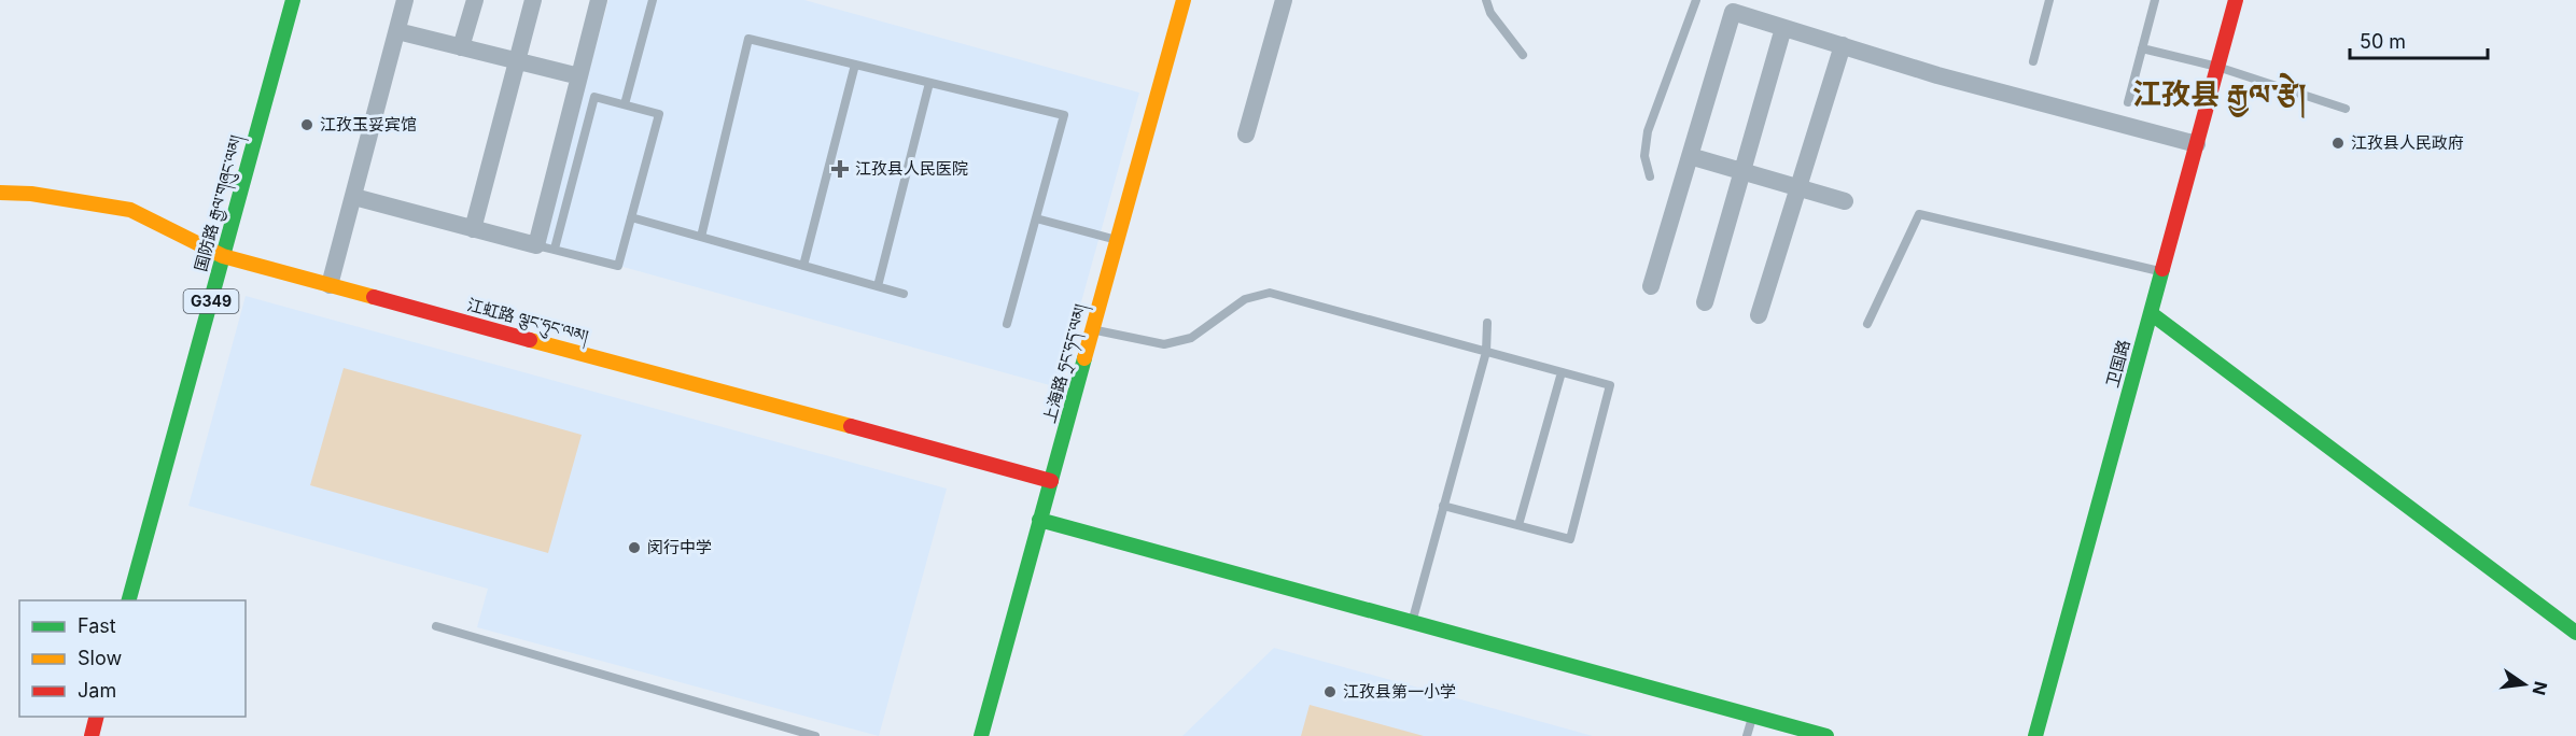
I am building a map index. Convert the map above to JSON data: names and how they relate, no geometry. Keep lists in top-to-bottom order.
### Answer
{
  "streets": {
    "main road": [
      "国防路 རྒྱལ་གཞུང་ལམ།",
      "G349",
      "江虹路 ལྕང་ཧུང་ལམ།",
      "上海路 ཧྲང་ཧད་ལམ།",
      "卫国路"
    ]
  },
  "crossings": [
    ["国防路 རྒྱལ་གཞུང་ལམ།", "江虹路 ལྕང་ཧུང་ལམ།"],
    ["江虹路 ལྕང་ཧུང་ལམ།", "上海路 ཧྲང་ཧད་ལམ།"]
  ],
  "districts": ["江孜县 རྒྱལ་རྩེ།"],
  "places": {
    "other": [
      "江孜玉妥宾馆",
      "江孜县人民政府",
      "闵行中学",
      "江孜县第一小学"
    ],
    "health": ["江孜县人民医院"]
  },
  "legend": ["Fast", "Slow", "Jam"],
  "scale_bar": "50 m",
  "north": "right"
}
